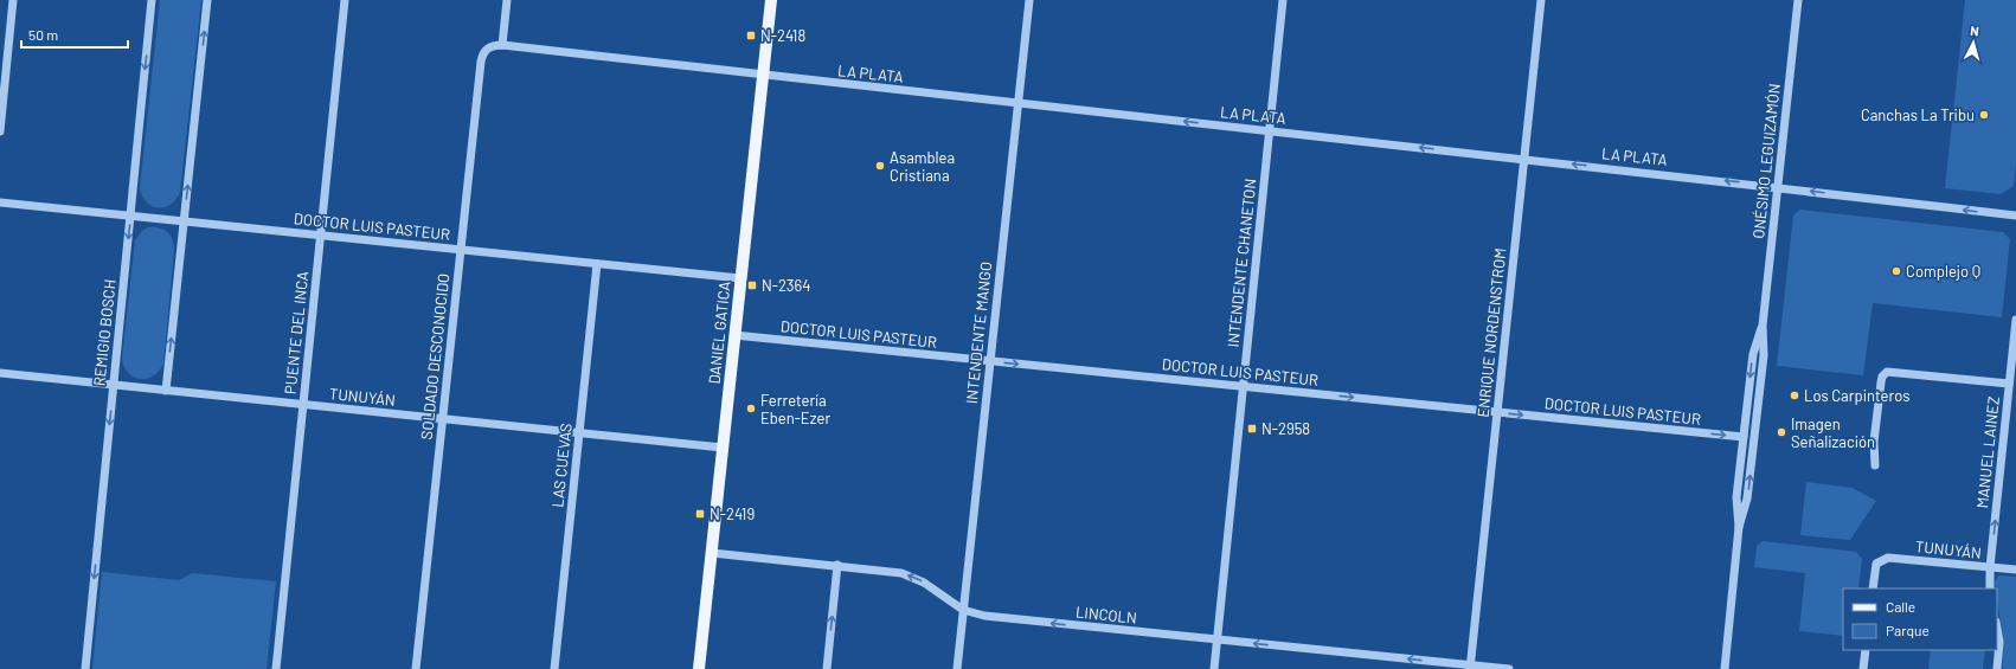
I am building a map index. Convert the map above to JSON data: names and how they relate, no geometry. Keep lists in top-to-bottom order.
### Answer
{
  "streets": {
    "main road": ["DANIEL GATICA"],
    "street": [
      "LA PLATA",
      "ONÉSIMO LEGUIZAMÓN",
      "DOCTOR LUIS PASTEUR",
      "INTENDENTE CHANETON",
      "REMIGIO BOSCH",
      "PUENTE DEL INCA",
      "INTENDENTE MANGO",
      "ENRIQUE NORDENSTROM",
      "SOLDADO DESCONOCIDO",
      "TUNUYÁN",
      "MANUEL LAINEZ",
      "LAS CUEVAS",
      "LINCOLN"
    ]
  },
  "crossings": [
    ["LA PLATA", "ONÉSIMO LEGUIZAMÓN"],
    ["LA PLATA", "INTENDENTE CHANETON"],
    ["LA PLATA", "DANIEL GATICA"],
    ["LA PLATA", "INTENDENTE MANGO"],
    ["LA PLATA", "ENRIQUE NORDENSTROM"],
    ["LA PLATA", "SOLDADO DESCONOCIDO"],
    ["ONÉSIMO LEGUIZAMÓN", "DOCTOR LUIS PASTEUR"],
    ["DOCTOR LUIS PASTEUR", "INTENDENTE CHANETON"],
    ["DOCTOR LUIS PASTEUR", "REMIGIO BOSCH"],
    ["DOCTOR LUIS PASTEUR", "PUENTE DEL INCA"],
    ["DOCTOR LUIS PASTEUR", "DANIEL GATICA"],
    ["DOCTOR LUIS PASTEUR", "INTENDENTE MANGO"],
    ["DOCTOR LUIS PASTEUR", "ENRIQUE NORDENSTROM"],
    ["DOCTOR LUIS PASTEUR", "SOLDADO DESCONOCIDO"],
    ["DOCTOR LUIS PASTEUR", "LAS CUEVAS"],
    ["INTENDENTE CHANETON", "LINCOLN"],
    ["REMIGIO BOSCH", "TUNUYÁN"],
    ["PUENTE DEL INCA", "TUNUYÁN"],
    ["DANIEL GATICA", "TUNUYÁN"],
    ["DANIEL GATICA", "LINCOLN"],
    ["INTENDENTE MANGO", "LINCOLN"],
    ["ENRIQUE NORDENSTROM", "LINCOLN"],
    ["SOLDADO DESCONOCIDO", "TUNUYÁN"],
    ["TUNUYÁN", "MANUEL LAINEZ"],
    ["TUNUYÁN", "LAS CUEVAS"]
  ],
  "one_way": [
    "LA PLATA",
    "DOCTOR LUIS PASTEUR",
    "MANUEL LAINEZ",
    "LINCOLN"
  ],
  "places": {
    "transit": [
      "N-2418",
      "N-2364",
      "N-2958",
      "N-2419"
    ],
    "other": [
      "Canchas La Tribu",
      "Asamblea Cristiana",
      "Complejo Q",
      "Los Carpinteros",
      "Ferretería Eben-Ezer",
      "Imagen Señalización"
    ]
  },
  "legend": ["Calle", "Parque"],
  "scale_bar": "50 m",
  "north": "top"
}
